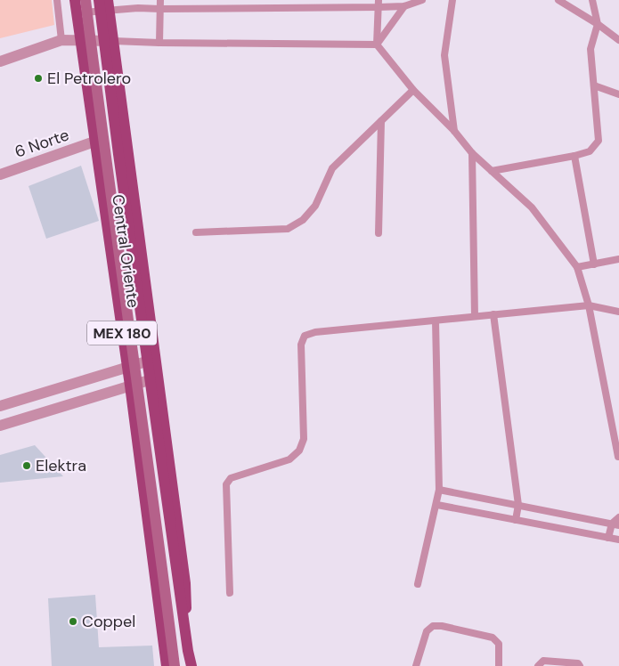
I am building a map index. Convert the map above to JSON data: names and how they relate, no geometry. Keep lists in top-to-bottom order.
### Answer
{
  "streets": {
    "main road": ["Central Oriente", "MEX 180"],
    "street": ["6 Norte"]
  },
  "crossings": [
    ["6 Norte", "Central Oriente"]
  ],
  "places": ["El Petrolero", "Elektra", "Coppel"]
}
